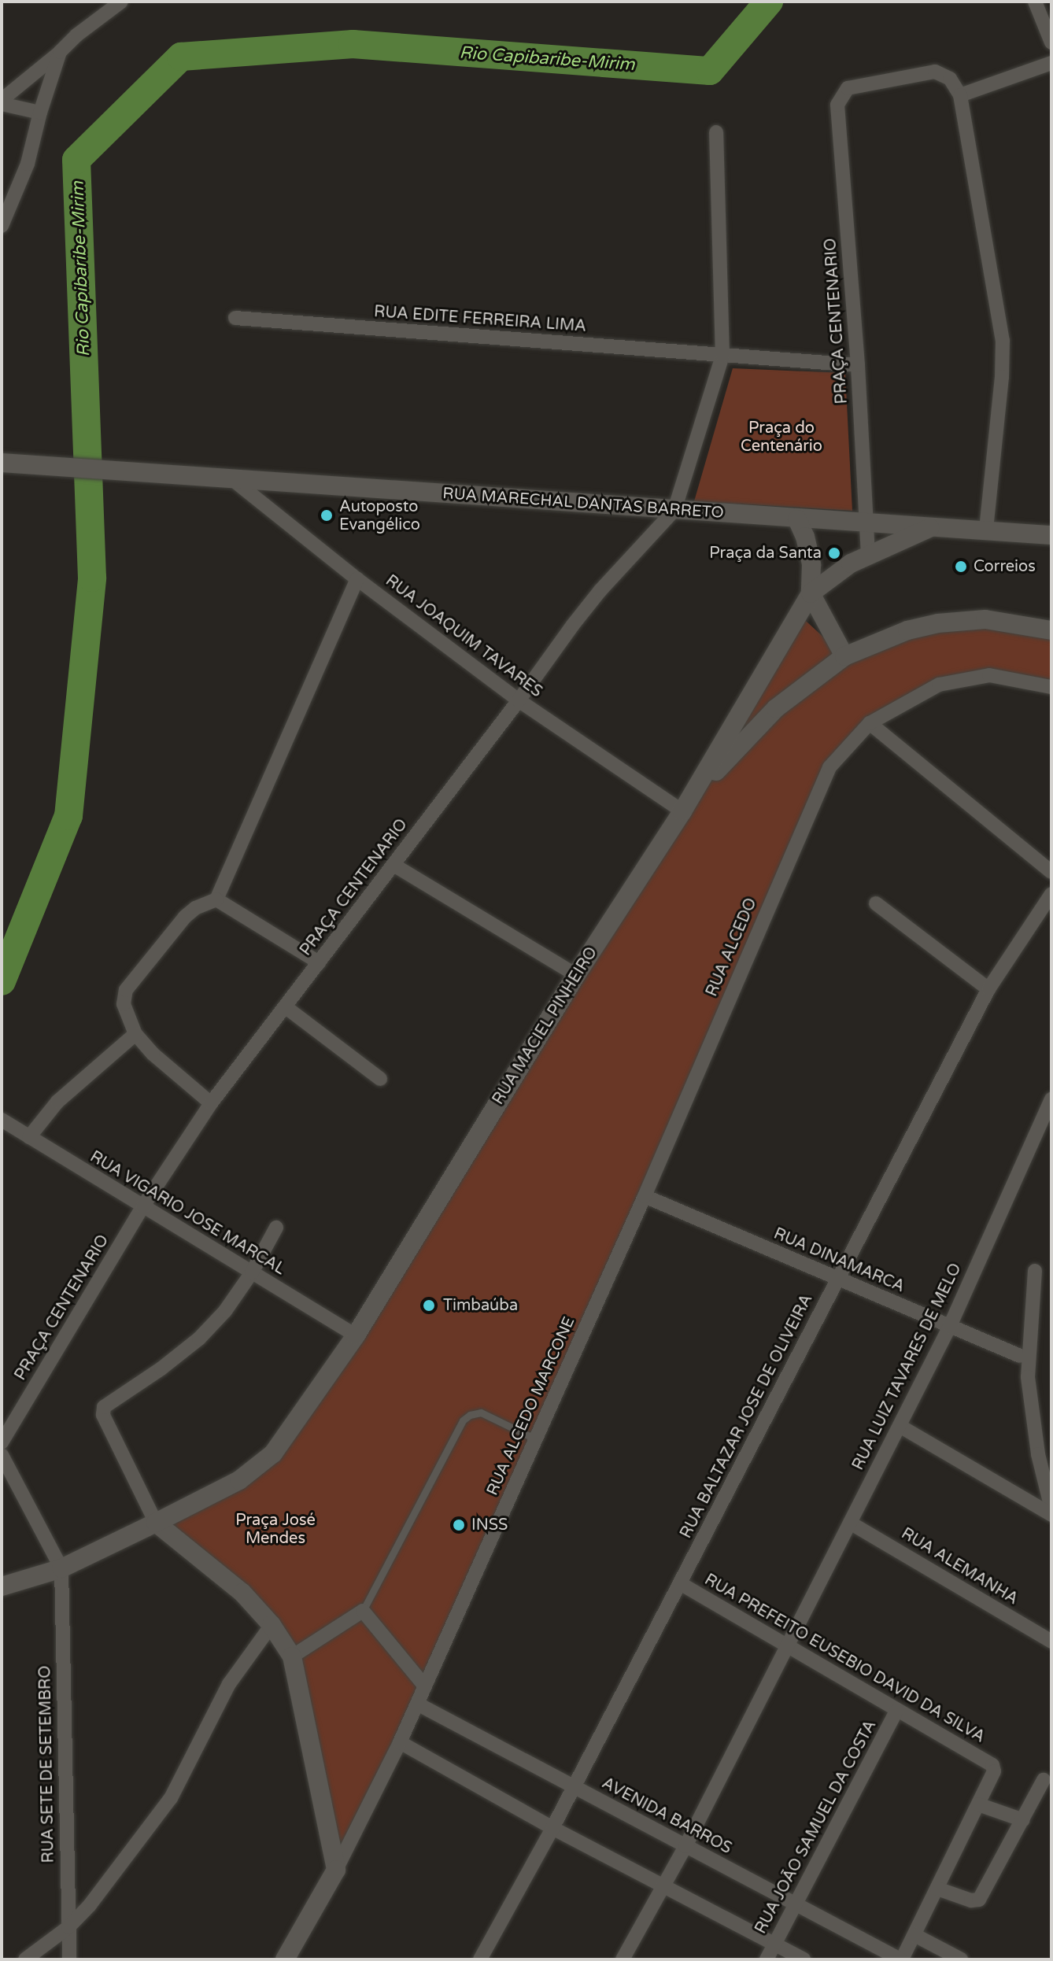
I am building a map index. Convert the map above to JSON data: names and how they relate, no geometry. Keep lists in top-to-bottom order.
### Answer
{
  "streets": {
    "street": [
      "RUA EDITE FERREIRA LIMA",
      "PRAÇA CENTENARIO",
      "RUA MARECHAL DANTAS BARRETO",
      "RUA JOAQUIM TAVARES",
      "RUA ALCEDO",
      "RUA MACIEL PINHEIRO",
      "RUA VIGARIO JOSE MARCAL",
      "RUA DINAMARCA",
      "RUA LUIZ TAVARES DE MELO",
      "RUA ALCEDO MARCONE",
      "RUA BALTAZAR JOSE DE OLIVEIRA",
      "RUA ALEMANHA",
      "RUA PREFEITO EUSEBIO DAVID DA SILVA",
      "RUA SETE DE SETEMBRO",
      "AVENIDA BARROS",
      "RUA JOÃO SAMUEL DA COSTA"
    ]
  },
  "crossings": [
    ["RUA EDITE FERREIRA LIMA", "PRAÇA CENTENARIO"],
    ["PRAÇA CENTENARIO", "RUA MARECHAL DANTAS BARRETO"],
    ["PRAÇA CENTENARIO", "RUA JOAQUIM TAVARES"],
    ["PRAÇA CENTENARIO", "RUA MACIEL PINHEIRO"],
    ["PRAÇA CENTENARIO", "RUA VIGARIO JOSE MARCAL"],
    ["RUA MARECHAL DANTAS BARRETO", "RUA JOAQUIM TAVARES"],
    ["RUA MARECHAL DANTAS BARRETO", "RUA MACIEL PINHEIRO"],
    ["RUA JOAQUIM TAVARES", "RUA MACIEL PINHEIRO"],
    ["RUA ALCEDO", "RUA DINAMARCA"],
    ["RUA ALCEDO", "RUA ALCEDO MARCONE"],
    ["RUA MACIEL PINHEIRO", "RUA VIGARIO JOSE MARCAL"],
    ["RUA MACIEL PINHEIRO", "RUA SETE DE SETEMBRO"],
    ["RUA DINAMARCA", "RUA LUIZ TAVARES DE MELO"],
    ["RUA DINAMARCA", "RUA ALCEDO MARCONE"],
    ["RUA DINAMARCA", "RUA BALTAZAR JOSE DE OLIVEIRA"],
    ["RUA LUIZ TAVARES DE MELO", "RUA ALEMANHA"],
    ["RUA LUIZ TAVARES DE MELO", "RUA PREFEITO EUSEBIO DAVID DA SILVA"],
    ["RUA LUIZ TAVARES DE MELO", "AVENIDA BARROS"],
    ["RUA ALCEDO MARCONE", "AVENIDA BARROS"],
    ["RUA BALTAZAR JOSE DE OLIVEIRA", "RUA PREFEITO EUSEBIO DAVID DA SILVA"],
    ["RUA BALTAZAR JOSE DE OLIVEIRA", "AVENIDA BARROS"],
    ["RUA PREFEITO EUSEBIO DAVID DA SILVA", "RUA JOÃO SAMUEL DA COSTA"],
    ["AVENIDA BARROS", "RUA JOÃO SAMUEL DA COSTA"]
  ],
  "water": ["Rio Capibaribe-Mirim"],
  "parks": ["Praça do Centenário", "Praça José Mendes"],
  "places": [
    "Autoposto Evangélico",
    "Praça da Santa",
    "Correios",
    "Timbaúba",
    "INSS"
  ]
}
